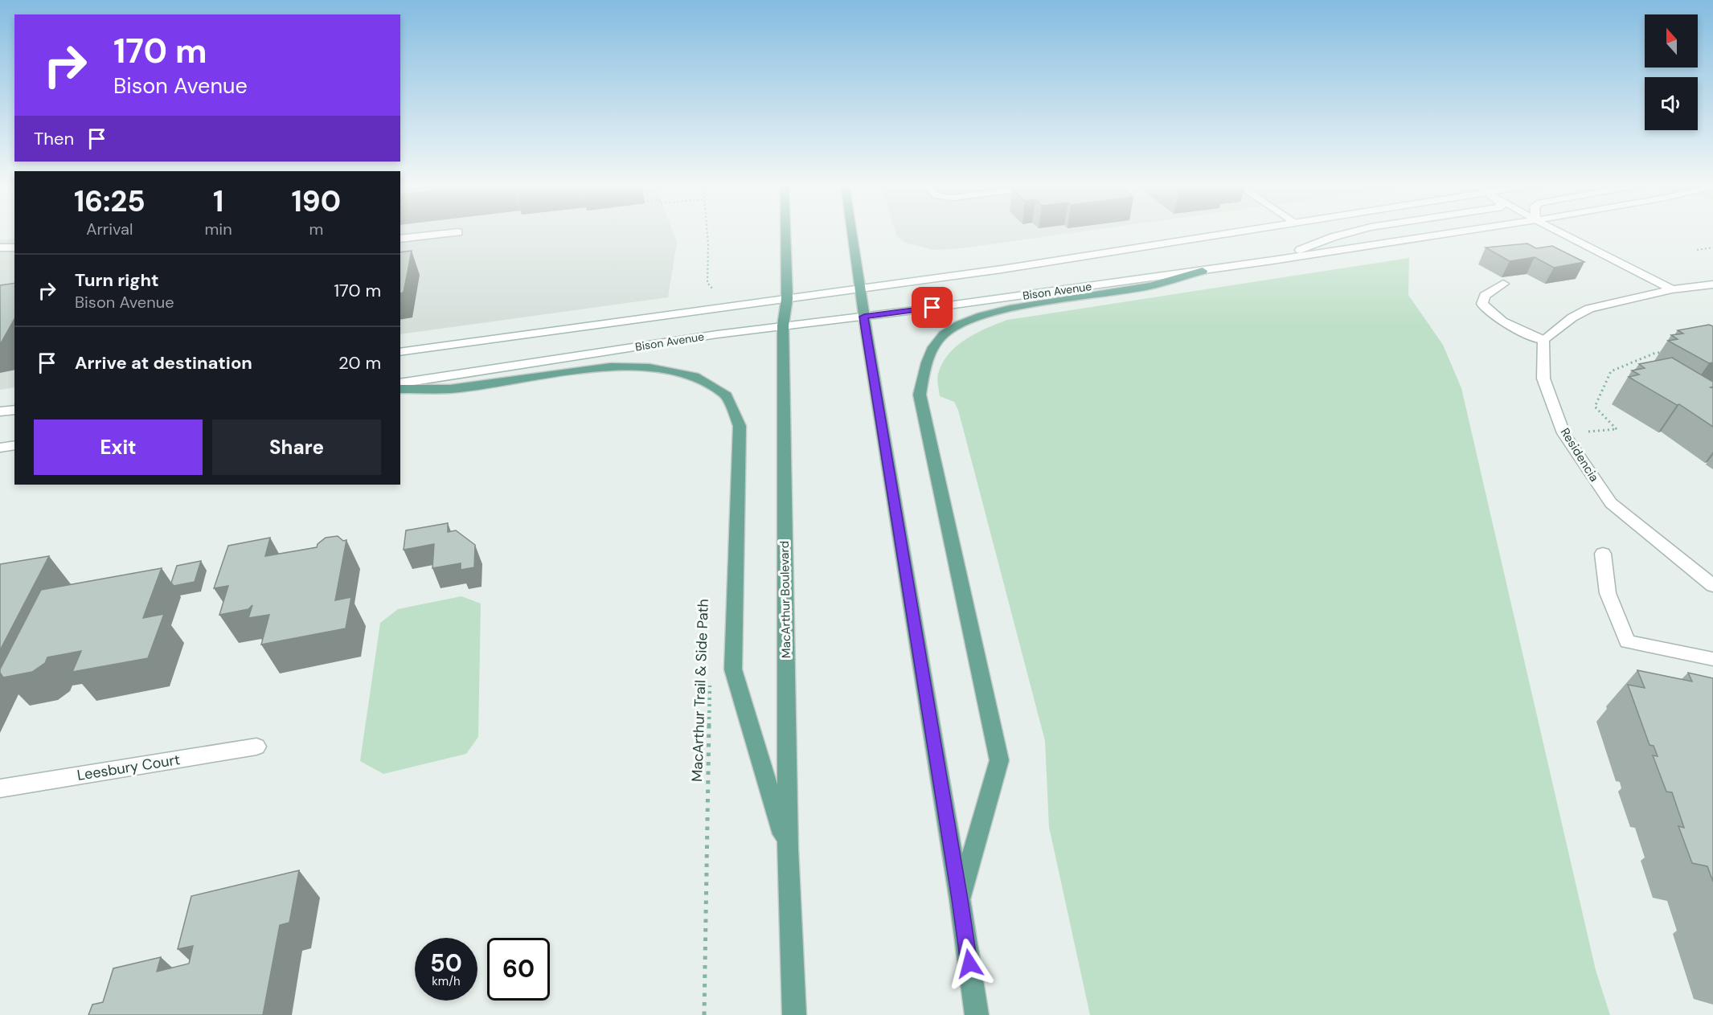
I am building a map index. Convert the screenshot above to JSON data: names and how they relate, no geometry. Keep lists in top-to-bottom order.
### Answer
{
  "streets": {
    "main road": [
      "Bison Avenue",
      "Residencia",
      "MacArthur Boulevard",
      "Leesbury Court"
    ],
    "path": ["MacArthur Trail & Side Path"]
  },
  "crossings": [
    ["Bison Avenue", "MacArthur Boulevard"]
  ],
  "north": "top",
  "page": {
    "turn": ["170 m", "Bison Avenue"],
    "then": "Then",
    "eta": [
      "16:25",
      "Arrival",
      "1",
      "min",
      "190",
      "m"
    ],
    "list": [
      {
        "name": "Turn right",
        "note": "Bison Avenue",
        "value": "170 m"
      },
      {
        "name": "Arrive at destination",
        "value": "20 m"
      }
    ],
    "buttons": ["Exit", "Share"],
    "speed": "50 km/h",
    "limit": "60"
  }
}
